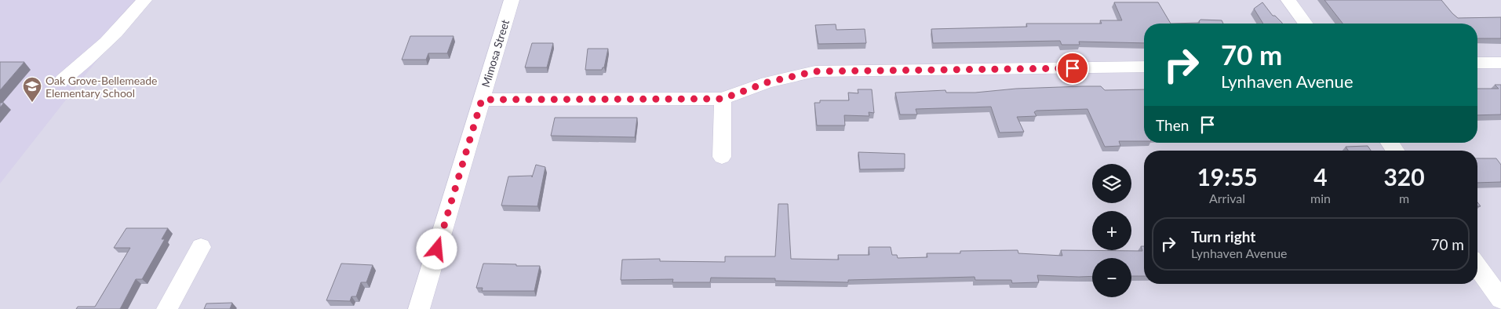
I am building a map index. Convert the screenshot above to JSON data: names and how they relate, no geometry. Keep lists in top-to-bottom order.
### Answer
{
  "streets": {
    "street": ["Mimosa Street"]
  },
  "places": {
    "school or university": ["Oak Grove-Bellemeade Elementary School"]
  },
  "page": {
    "turn": ["70 m", "Lynhaven Avenue"],
    "then": "Then",
    "eta": [
      "19:55",
      "Arrival",
      "4",
      "min",
      "320",
      "m"
    ],
    "map_buttons": ["+", "−"],
    "list": [
      {
        "name": "Turn right",
        "note": "Lynhaven Avenue",
        "value": "70 m"
      }
    ]
  }
}
